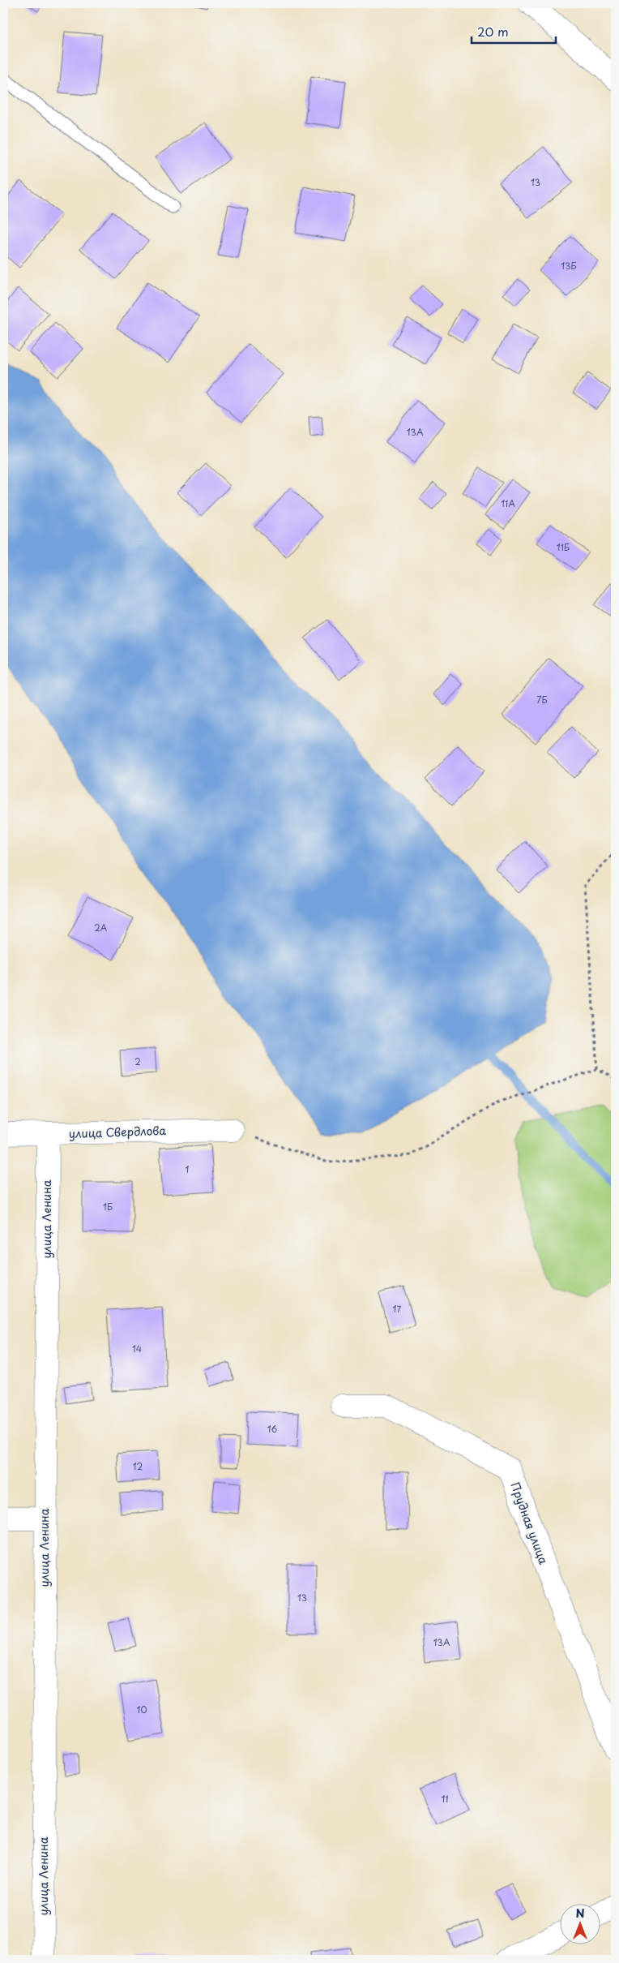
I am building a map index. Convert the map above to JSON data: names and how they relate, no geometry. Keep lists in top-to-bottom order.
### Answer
{
  "streets": {
    "street": ["улица Свердлова", "улица Ленина", "Прудная улица"]
  },
  "crossings": [
    ["улица Свердлова", "улица Ленина"]
  ],
  "house_numbers": [
    "13",
    "13Б",
    "13А",
    "11А",
    "11Б",
    "7Б",
    "2А",
    "2",
    "1",
    "1Б",
    "17",
    "14",
    "16",
    "12",
    "13",
    "13А",
    "10",
    "11"
  ],
  "scale_bar": "20 m",
  "north": "top"
}
